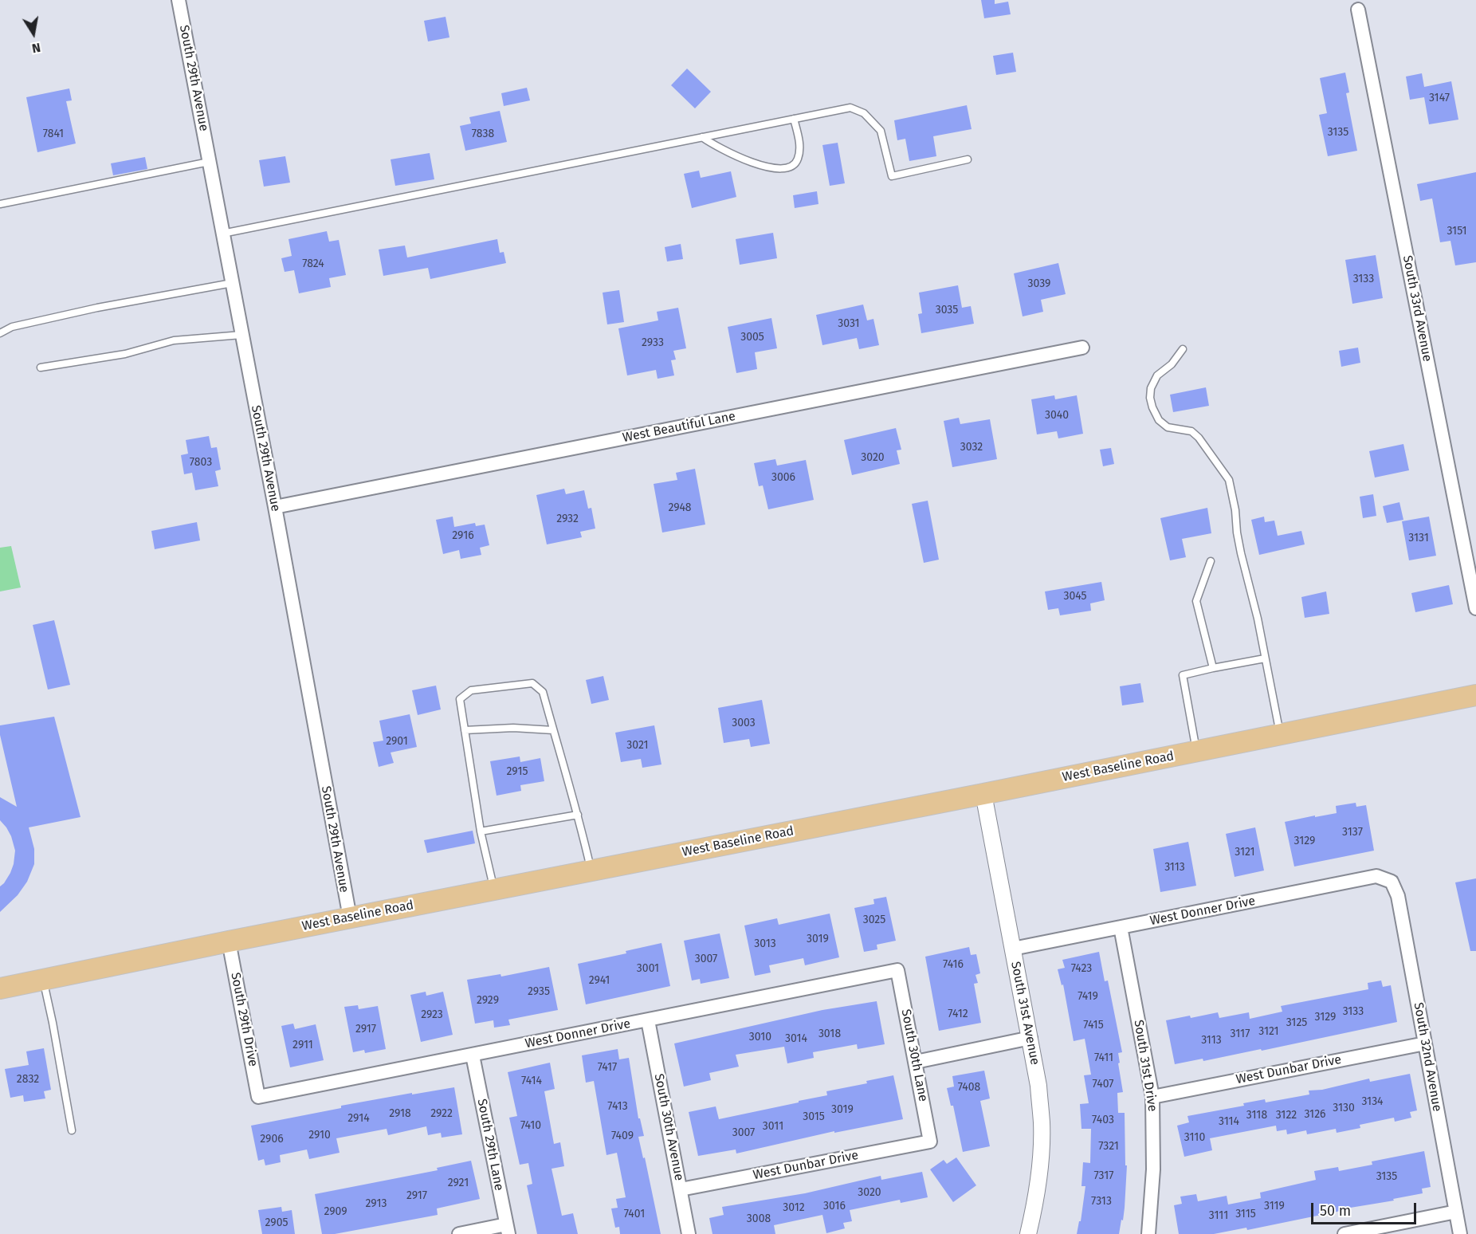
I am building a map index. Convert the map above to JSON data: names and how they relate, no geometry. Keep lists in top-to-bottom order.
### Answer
{
  "streets": {
    "main road": ["West Baseline Road"],
    "street": [
      "South 29th Avenue",
      "South 33rd Avenue",
      "West Beautiful Lane",
      "West Donner Drive",
      "South 31st Avenue",
      "South 29th Drive",
      "South 30th Lane",
      "South 32nd Avenue",
      "South 31st Drive",
      "West Dunbar Drive",
      "South 30th Avenue",
      "South 29th Lane"
    ]
  },
  "crossings": [
    ["South 29th Avenue", "West Beautiful Lane"],
    ["South 29th Avenue", "West Baseline Road"],
    ["West Baseline Road", "South 31st Avenue"],
    ["West Baseline Road", "South 29th Drive"],
    ["West Donner Drive", "South 31st Avenue"],
    ["West Donner Drive", "South 29th Drive"],
    ["West Donner Drive", "South 30th Lane"],
    ["West Donner Drive", "South 32nd Avenue"],
    ["West Donner Drive", "South 31st Drive"],
    ["West Donner Drive", "South 30th Avenue"],
    ["West Donner Drive", "South 29th Lane"],
    ["South 30th Lane", "West Dunbar Drive"],
    ["South 32nd Avenue", "West Dunbar Drive"],
    ["South 31st Drive", "West Dunbar Drive"],
    ["West Dunbar Drive", "South 30th Avenue"]
  ],
  "house_numbers": [
    "3147",
    "3135",
    "7841",
    "7838",
    "3151",
    "7824",
    "3133",
    "3039",
    "3035",
    "3031",
    "3005",
    "2933",
    "3040",
    "3032",
    "3020",
    "7803",
    "3006",
    "2948",
    "2932",
    "2916",
    "3131",
    "3045",
    "3003",
    "2901",
    "3021",
    "2915",
    "3137",
    "3129",
    "3121",
    "3113",
    "3025",
    "3019",
    "3013",
    "3007",
    "7416",
    "3001",
    "7423",
    "2941",
    "2935",
    "7419",
    "2929",
    "3133",
    "7412",
    "2923",
    "3129",
    "3125",
    "7415",
    "2917",
    "3121",
    "3018",
    "3117",
    "3010",
    "3014",
    "3113",
    "2911",
    "7411",
    "7417",
    "2832",
    "7414",
    "7407",
    "7408",
    "3134",
    "7413",
    "3130",
    "3019",
    "2918",
    "2922",
    "3126",
    "3118",
    "3122",
    "3015",
    "2914",
    "7403",
    "3114",
    "7410",
    "3011",
    "3007",
    "2910",
    "7409",
    "3110",
    "2906",
    "7321",
    "7317",
    "3135",
    "2921",
    "3020",
    "2917",
    "7313",
    "2913",
    "3016",
    "3119",
    "3012",
    "2909",
    "7401",
    "3115",
    "3111",
    "3008",
    "2905"
  ],
  "scale_bar": "50 m",
  "north": "bottom"
}
